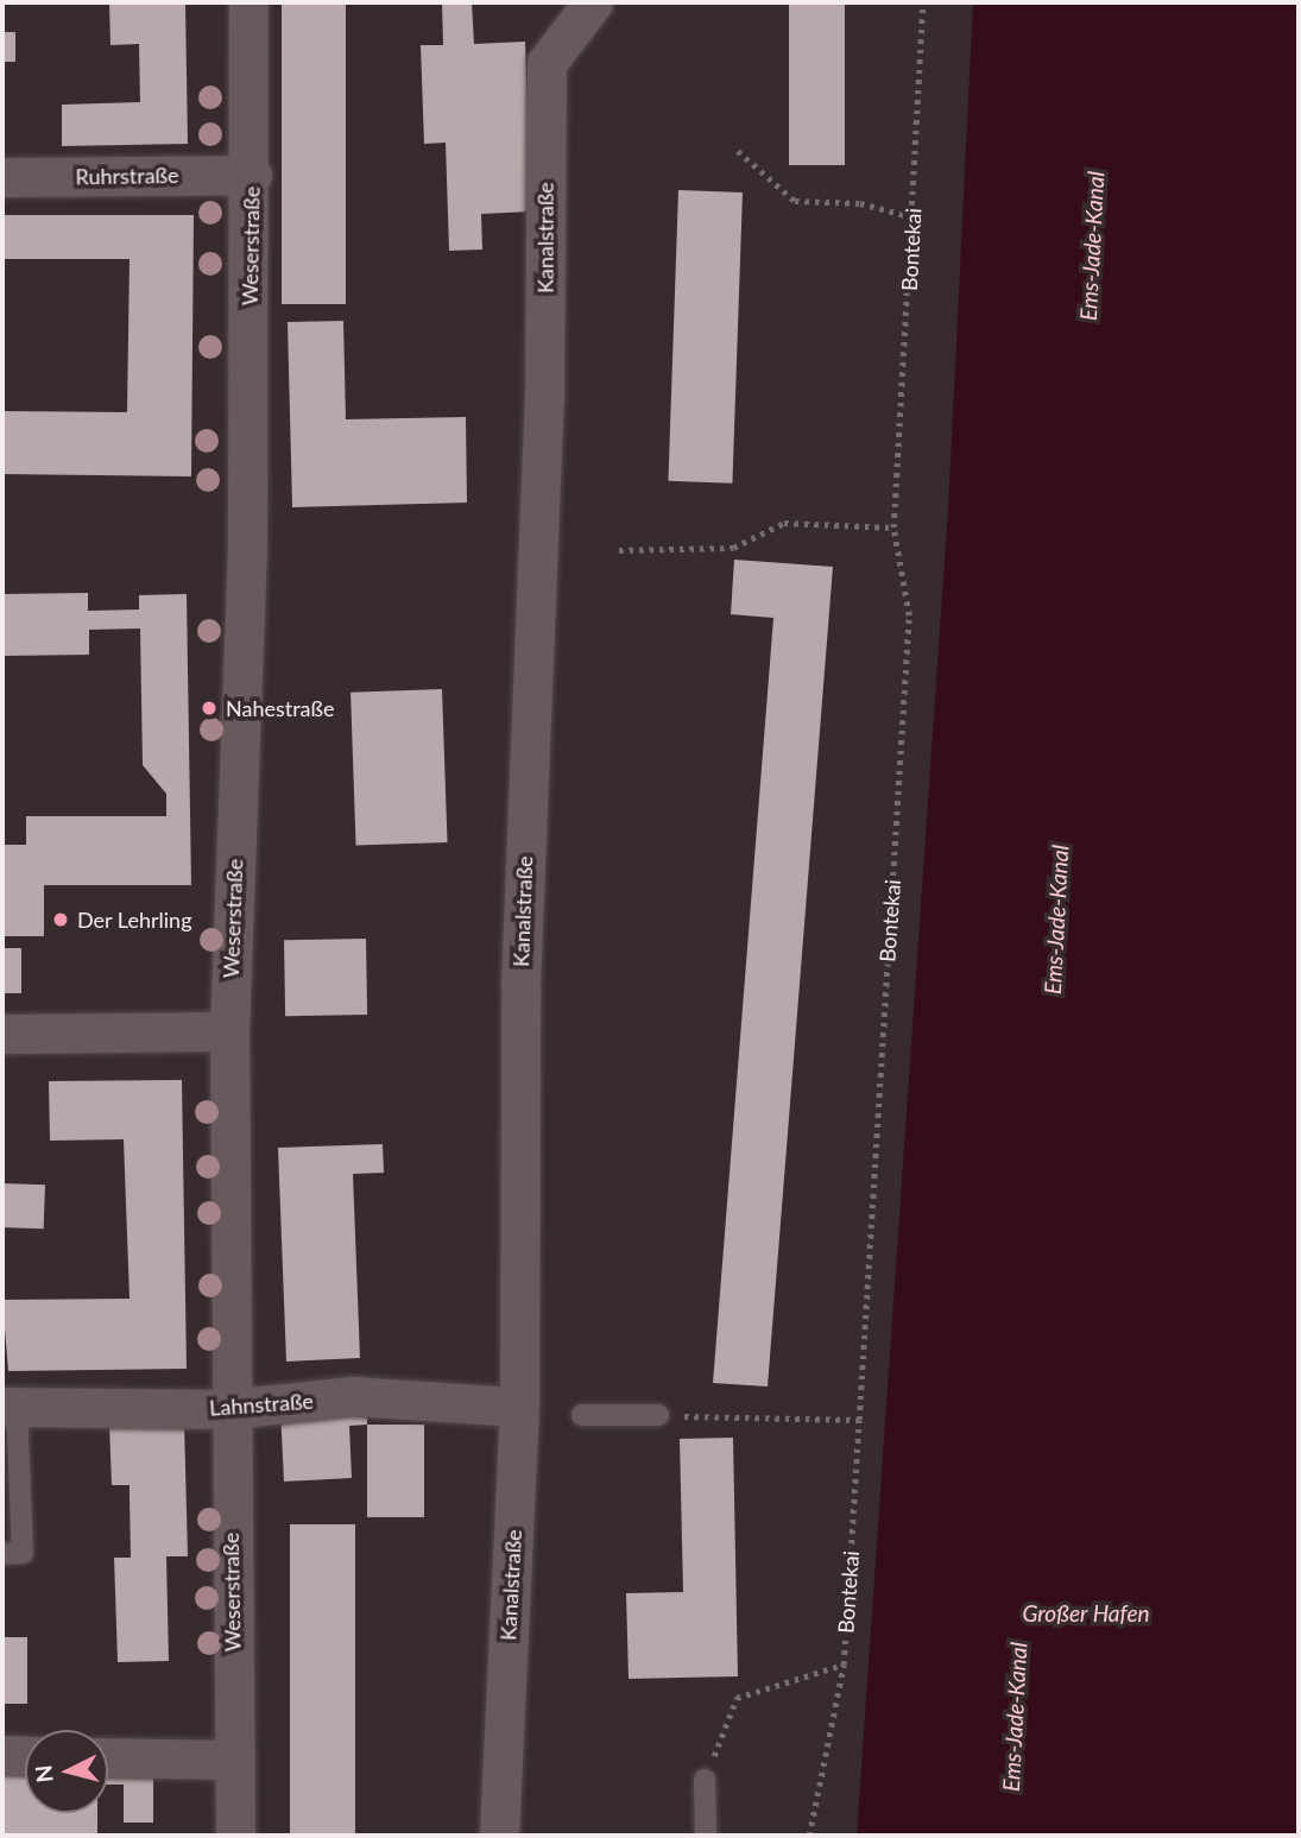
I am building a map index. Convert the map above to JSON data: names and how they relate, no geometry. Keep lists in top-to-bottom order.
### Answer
{
  "streets": {
    "street": [
      "Ruhrstraße",
      "Kanalstraße",
      "Weserstraße",
      "Lahnstraße"
    ],
    "path": ["Bontekai"]
  },
  "crossings": [
    ["Ruhrstraße", "Weserstraße"],
    ["Kanalstraße", "Lahnstraße"],
    ["Weserstraße", "Lahnstraße"]
  ],
  "water": ["Ems-Jade-Kanal", "Großer Hafen"],
  "places": ["Nahestraße", "Der Lehrling"],
  "north": "left"
}
